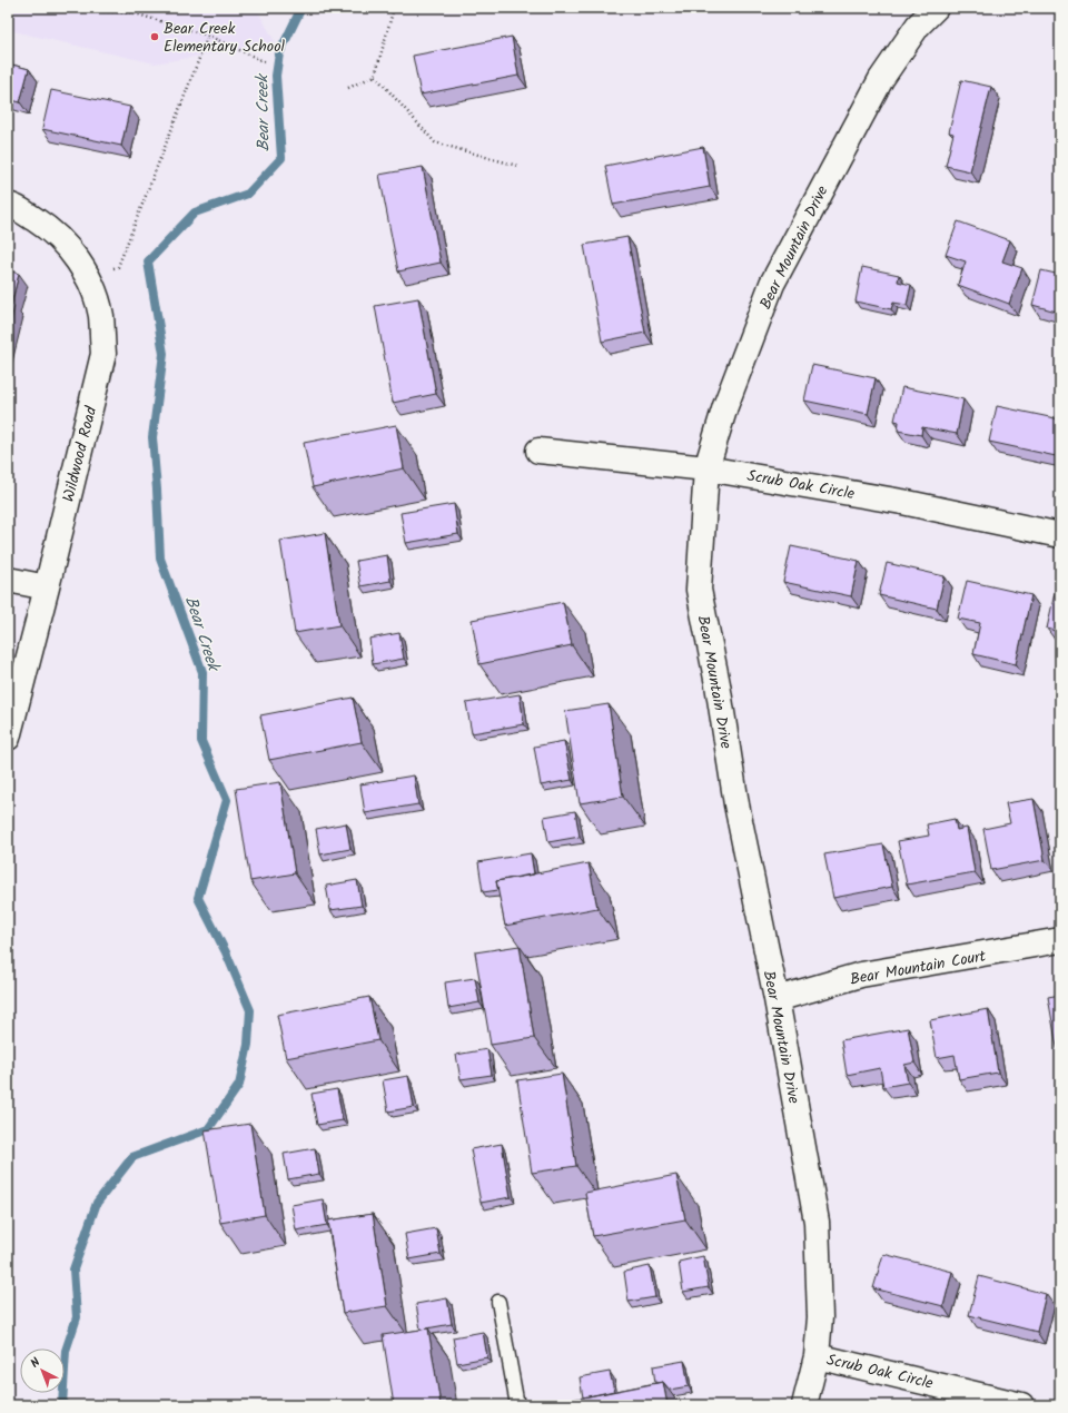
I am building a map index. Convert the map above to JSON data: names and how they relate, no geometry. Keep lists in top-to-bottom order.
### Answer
{
  "streets": {
    "street": [
      "Bear Mountain Drive",
      "Wildwood Road",
      "Scrub Oak Circle",
      "Bear Mountain Court"
    ]
  },
  "crossings": [
    ["Bear Mountain Drive", "Scrub Oak Circle"],
    ["Bear Mountain Drive", "Bear Mountain Court"]
  ],
  "water": ["Bear Creek"],
  "places": ["Bear Creek Elementary School"],
  "north": "top left"
}
